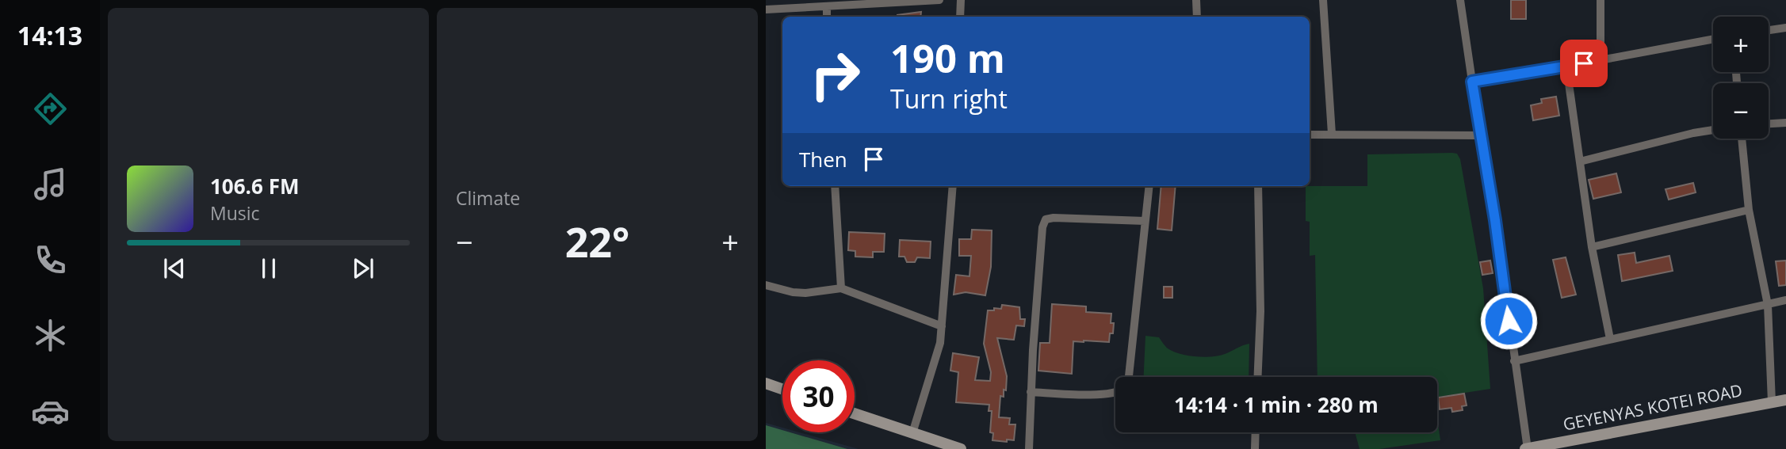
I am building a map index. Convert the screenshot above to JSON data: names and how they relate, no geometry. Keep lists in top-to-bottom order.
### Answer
{
  "streets": {
    "street": ["GEYENYAS KOTEI ROAD"]
  },
  "page": {
    "tabs": "14:13",
    "tile": "Climate",
    "map_buttons": ["+", "−"],
    "turn": ["190 m", "Turn right"],
    "then": "Then",
    "song": ["106.6 FM", "Music"],
    "heat": ["−", "22°", "+"],
    "limit": "30",
    "trip": "14:14 · 1 min · 280 m"
  }
}
